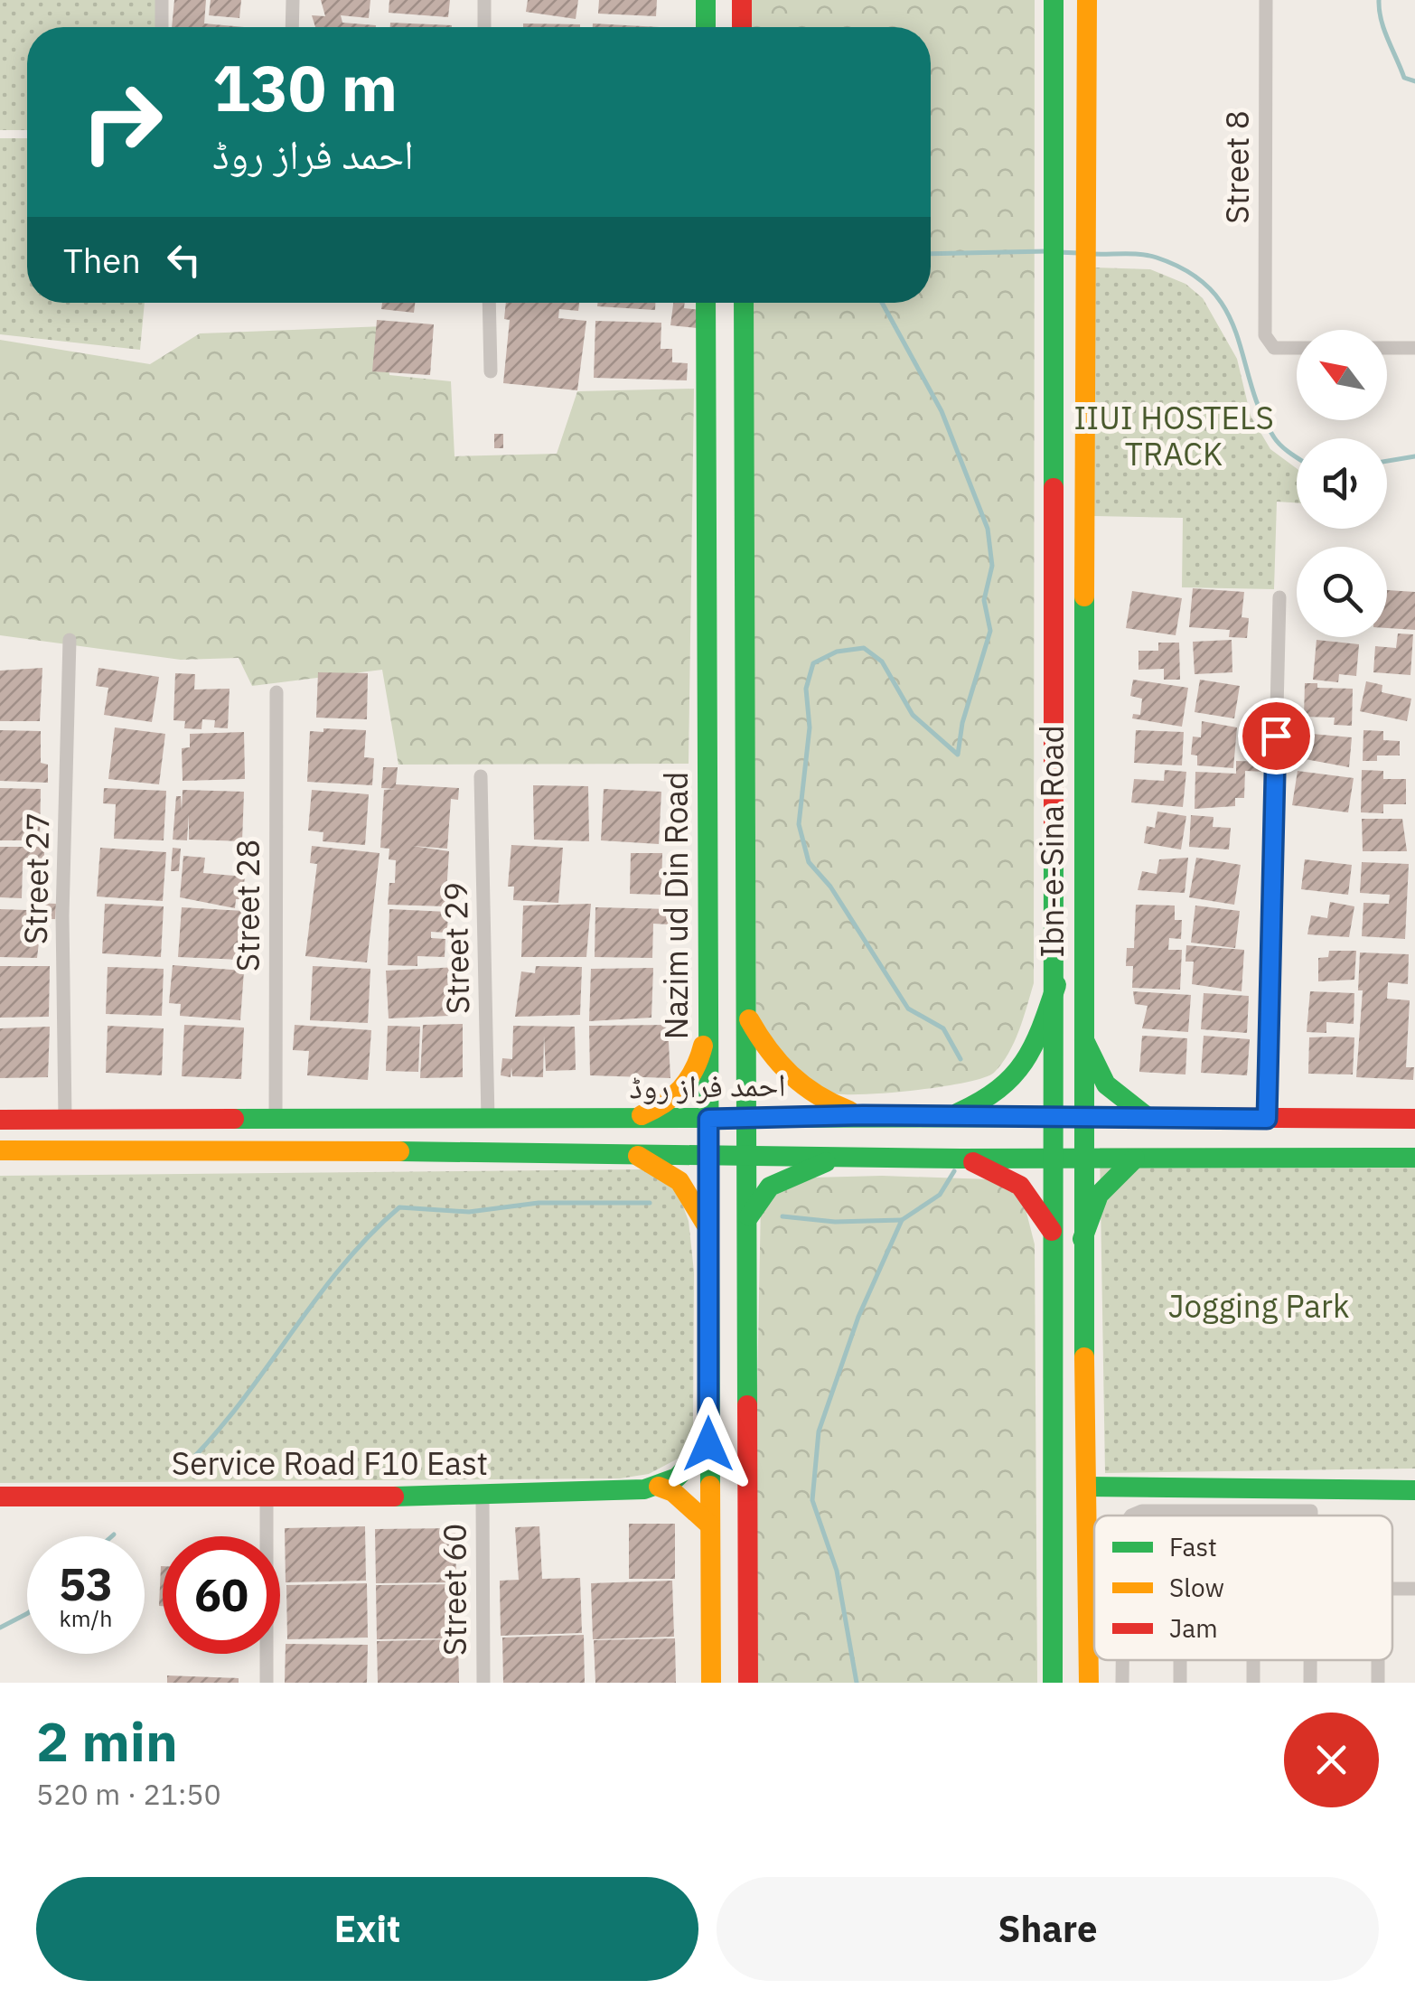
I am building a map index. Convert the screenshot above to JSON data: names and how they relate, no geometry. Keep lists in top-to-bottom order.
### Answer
{
  "streets": {
    "main road": [
      "Ibn-e-Sina Road",
      "Nazim ud Din Road",
      "احمد فراز روڈ",
      "Service Road F10 East"
    ],
    "street": [
      "Street 8",
      "Street 27",
      "Street 28",
      "Street 29",
      "Street 60"
    ]
  },
  "crossings": [
    ["Ibn-e-Sina Road", "احمد فراز روڈ"],
    ["Street 27", "احمد فراز روڈ"],
    ["Street 28", "احمد فراز روڈ"],
    ["Nazim ud Din Road", "احمد فراز روڈ"],
    ["Street 29", "احمد فراز روڈ"],
    ["Service Road F10 East", "Street 60"]
  ],
  "parks": ["IIUI HOSTELS TRACK", "Jogging Park"],
  "legend": ["Fast", "Slow", "Jam"],
  "north": "top left",
  "page": {
    "turn": ["130 m", "احمد فراز روڈ"],
    "then": "Then",
    "speed": "53 km/h",
    "limit": "60",
    "heading": ["2 min", "520 m · 21:50"],
    "buttons": ["Exit", "Share"]
  }
}
